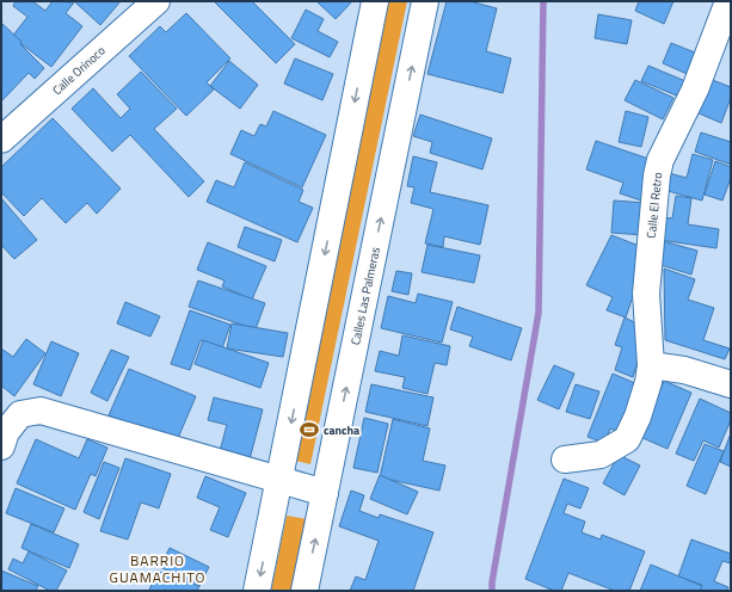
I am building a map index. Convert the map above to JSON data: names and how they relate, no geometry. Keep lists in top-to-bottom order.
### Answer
{
  "streets": {
    "street": ["Calle Orinoco", "Calle El Retro", "Calles Las Palmeras"]
  },
  "districts": ["BARRIO GUAMACHITO"],
  "places": {
    "sports": ["cancha"]
  }
}
